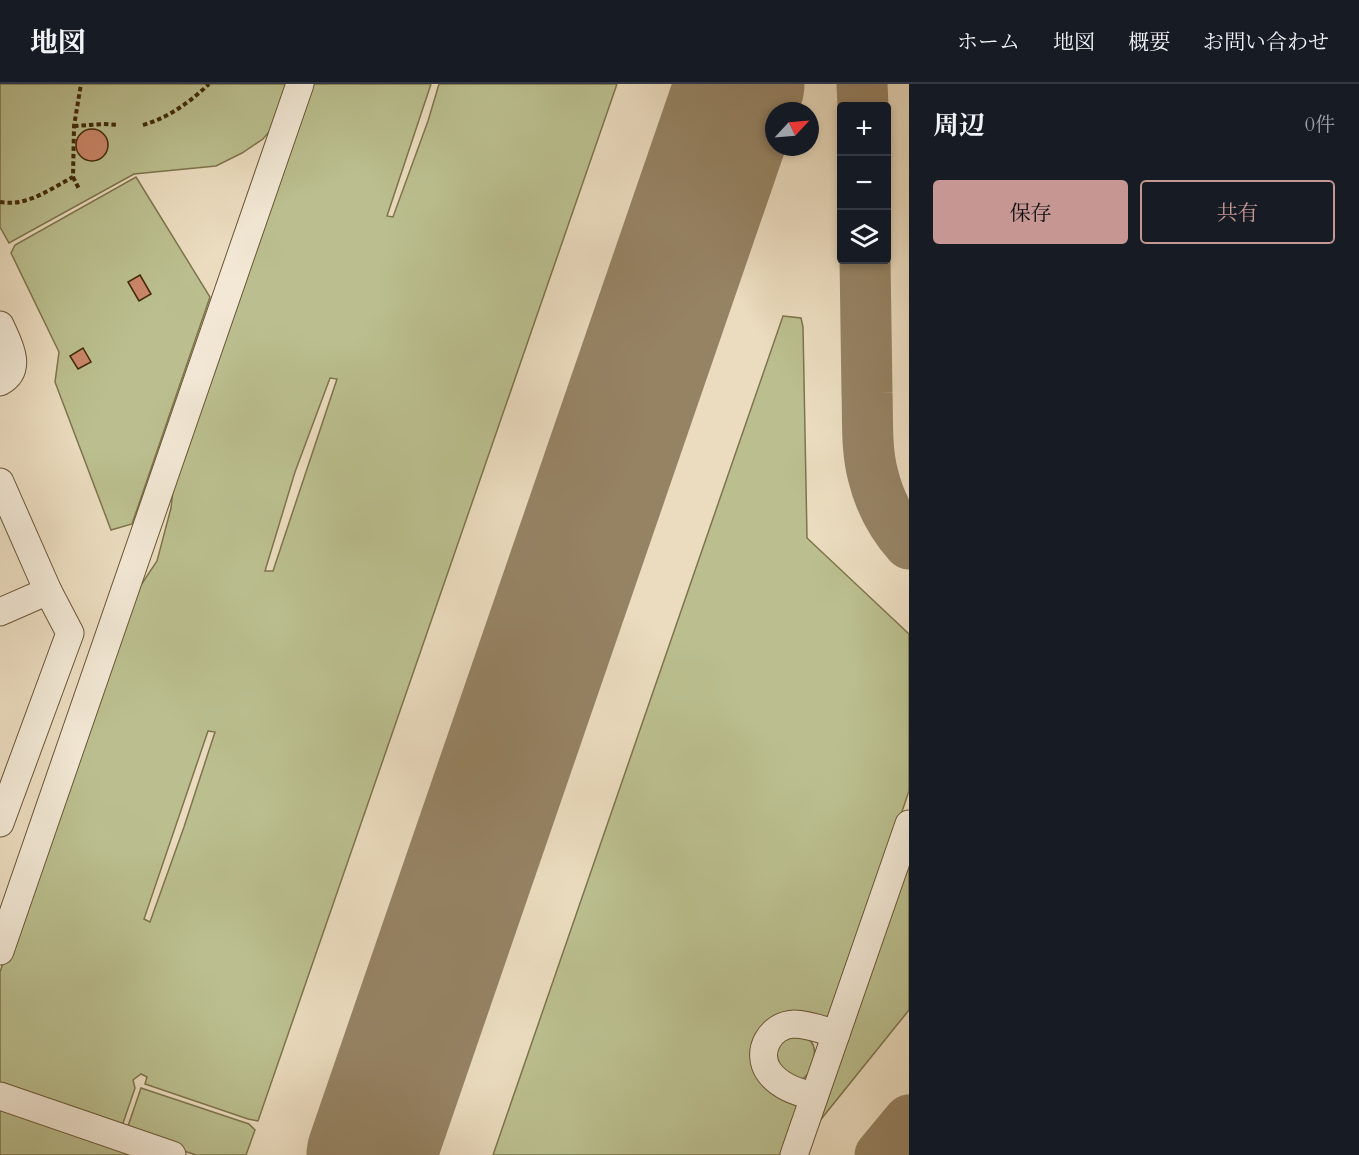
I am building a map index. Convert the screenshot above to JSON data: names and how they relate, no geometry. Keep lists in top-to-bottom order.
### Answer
{
  "north": "top right",
  "page": {
    "header": "地図",
    "nav": [
      "ホーム",
      "地図",
      "概要",
      "お問い合わせ"
    ],
    "heading": ["周辺", "0件"],
    "map_buttons": ["+", "−"],
    "buttons": ["保存", "共有"]
  }
}
